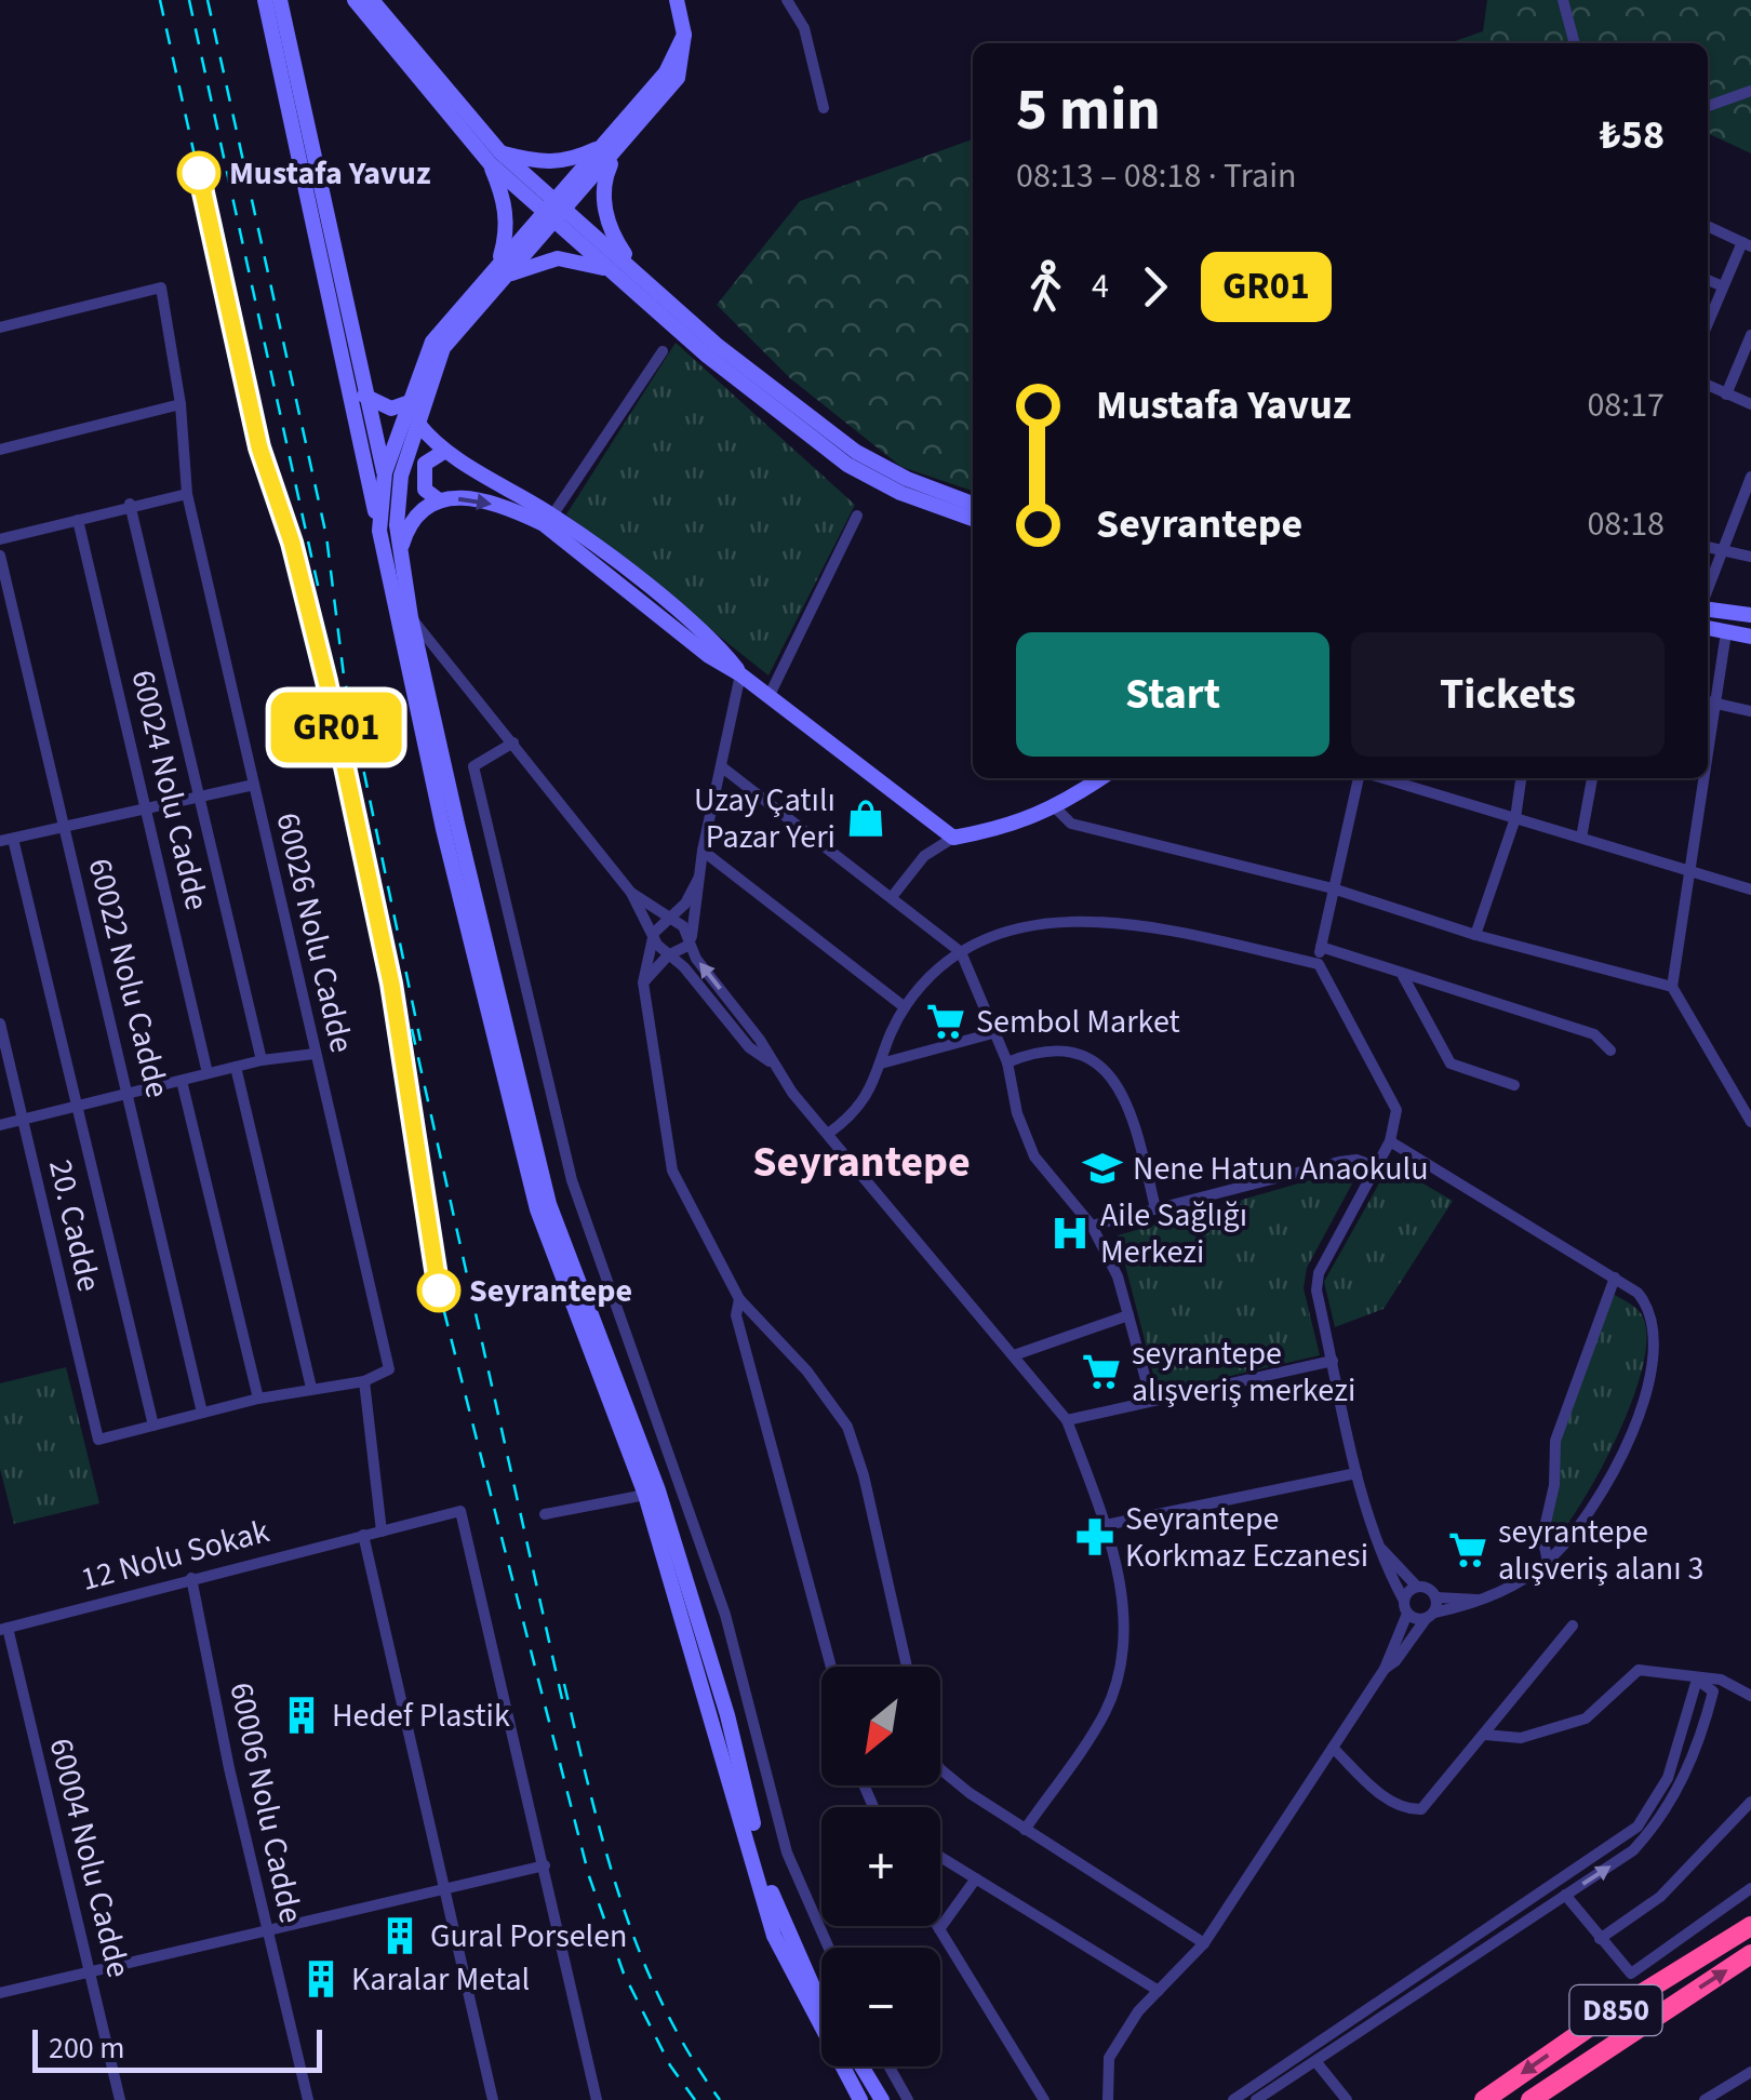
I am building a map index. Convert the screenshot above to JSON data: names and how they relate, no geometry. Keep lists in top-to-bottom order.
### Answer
{
  "streets": {
    "highway": ["D850"],
    "street": [
      "60024 Nolu Cadde",
      "60026 Nolu Cadde",
      "60022 Nolu Cadde",
      "20. Cadde",
      "12 Nolu Sokak",
      "60006 Nolu Cadde",
      "60004 Nolu Cadde"
    ]
  },
  "crossings": [
    ["12 Nolu Sokak", "60006 Nolu Cadde"],
    ["12 Nolu Sokak", "60004 Nolu Cadde"]
  ],
  "districts": ["Seyrantepe"],
  "places": {
    "other": ["Mustafa Yavuz", "Seyrantepe"],
    "shop": ["Uzay Çatılı Pazar Yeri"],
    "supermarket": ["Sembol Market", "seyrantepe alışveriş merkezi", "seyrantepe alışveriş alanı 3"],
    "school or university": ["Nene Hatun Anaokulu"],
    "hospital": ["Aile Sağlığı Merkezi"],
    "pharmacy": ["Seyrantepe Korkmaz Eczanesi"],
    "building": ["Hedef Plastik", "Gural Porselen", "Karalar Metal"]
  },
  "scale_bar": "200 m",
  "north": "bottom left",
  "page": {
    "on_map": "GR01",
    "heading": ["5 min", "08:13 – 08:18 · Train", "₺58"],
    "legs": ["4", "GR01"],
    "list": [
      {
        "name": "Mustafa Yavuz",
        "value": "08:17"
      },
      {
        "name": "Seyrantepe",
        "value": "08:18"
      }
    ],
    "buttons": ["Start", "Tickets"],
    "map_buttons": ["+", "−"],
    "scale": "200 m"
  }
}
